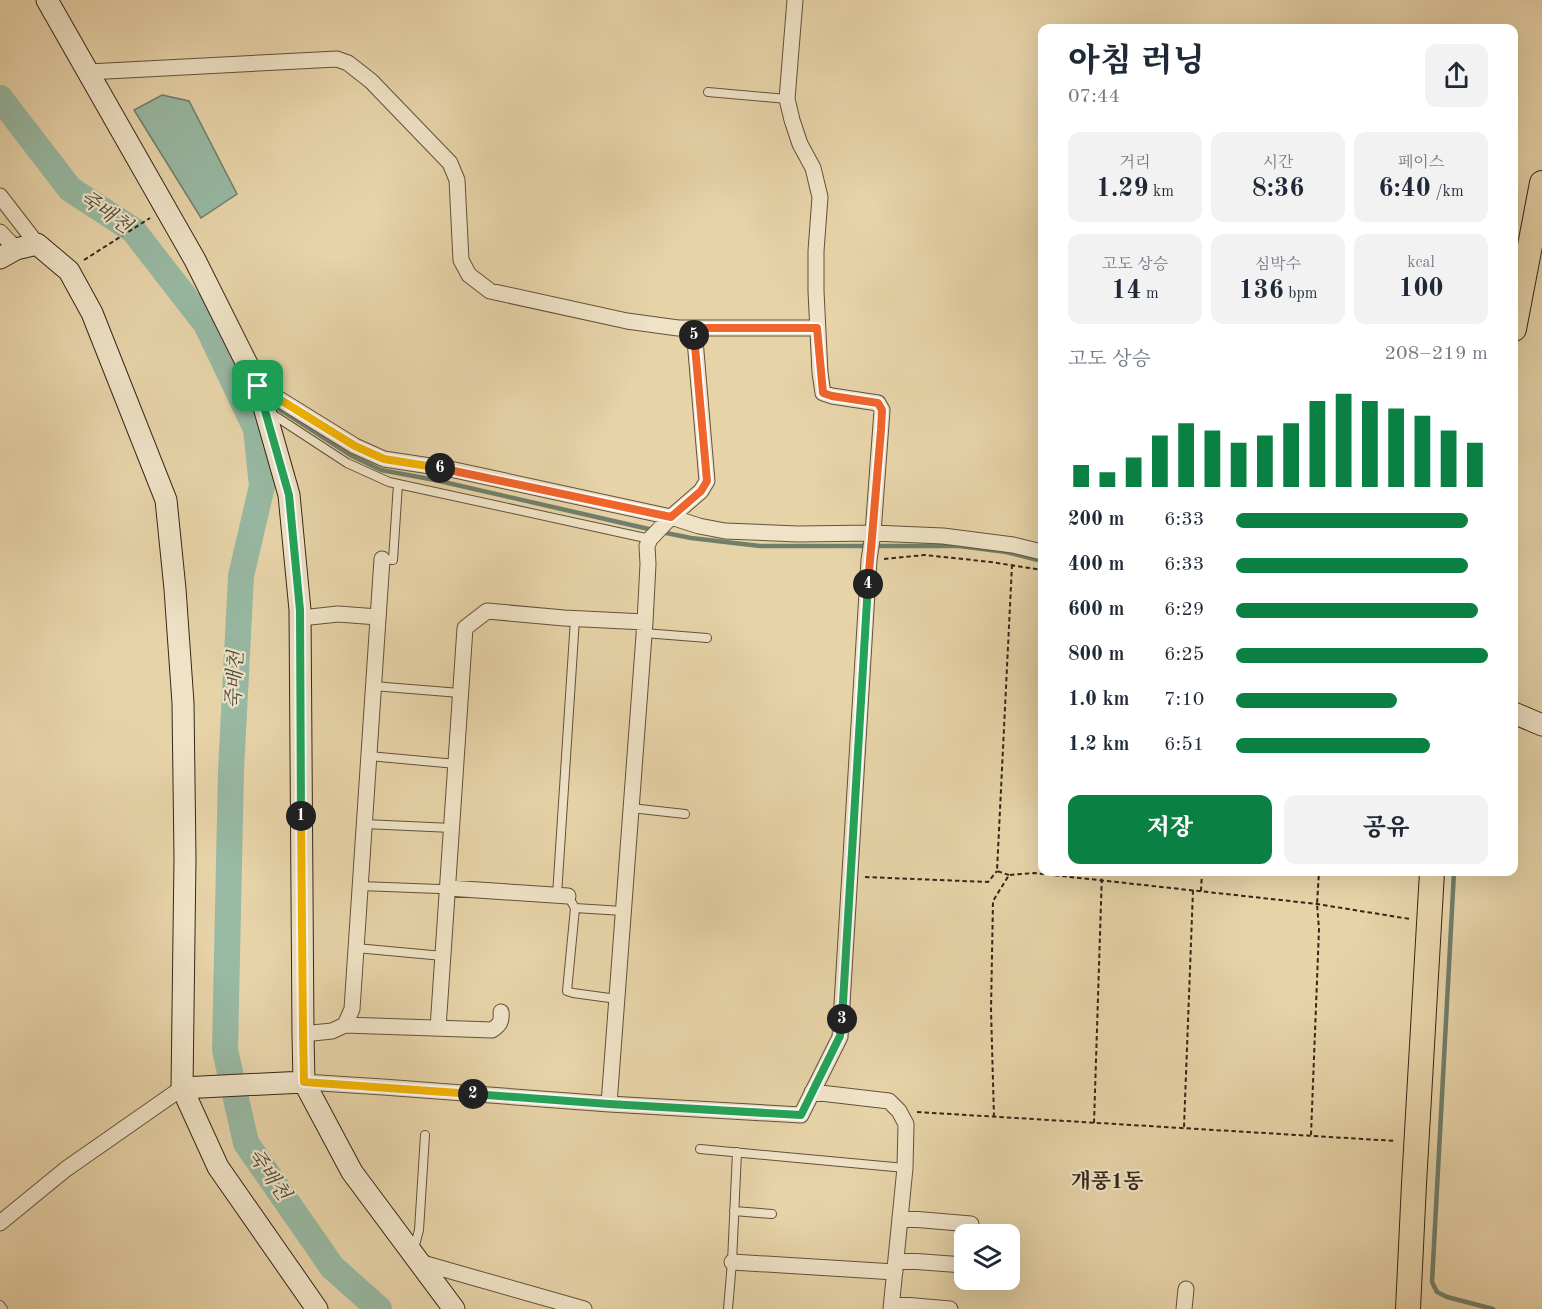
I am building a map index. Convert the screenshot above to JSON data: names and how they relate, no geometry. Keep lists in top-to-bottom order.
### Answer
{
  "districts": ["개풍1동"],
  "water": ["죽배천"],
  "page": {
    "heading": ["아침 러닝", "07:44"],
    "stats": [
      ["거리", "1.29 km"],
      ["시간", "8:36"],
      ["페이스", "6:40 /km"],
      ["고도 상승", "14 m"],
      ["심박수", "136 bpm"],
      ["kcal", "100"]
    ],
    "pins": [
      "5",
      "6",
      "4",
      "1",
      "3",
      "2"
    ],
    "chart": ["고도 상승", "208–219 m"],
    "list": [
      {
        "name": "200 m",
        "note": "6:33"
      },
      {
        "name": "400 m",
        "note": "6:33"
      },
      {
        "name": "600 m",
        "note": "6:29"
      },
      {
        "name": "800 m",
        "note": "6:25"
      },
      {
        "name": "1.0 km",
        "note": "7:10"
      },
      {
        "name": "1.2 km",
        "note": "6:51"
      }
    ],
    "buttons": ["저장", "공유"]
  }
}
